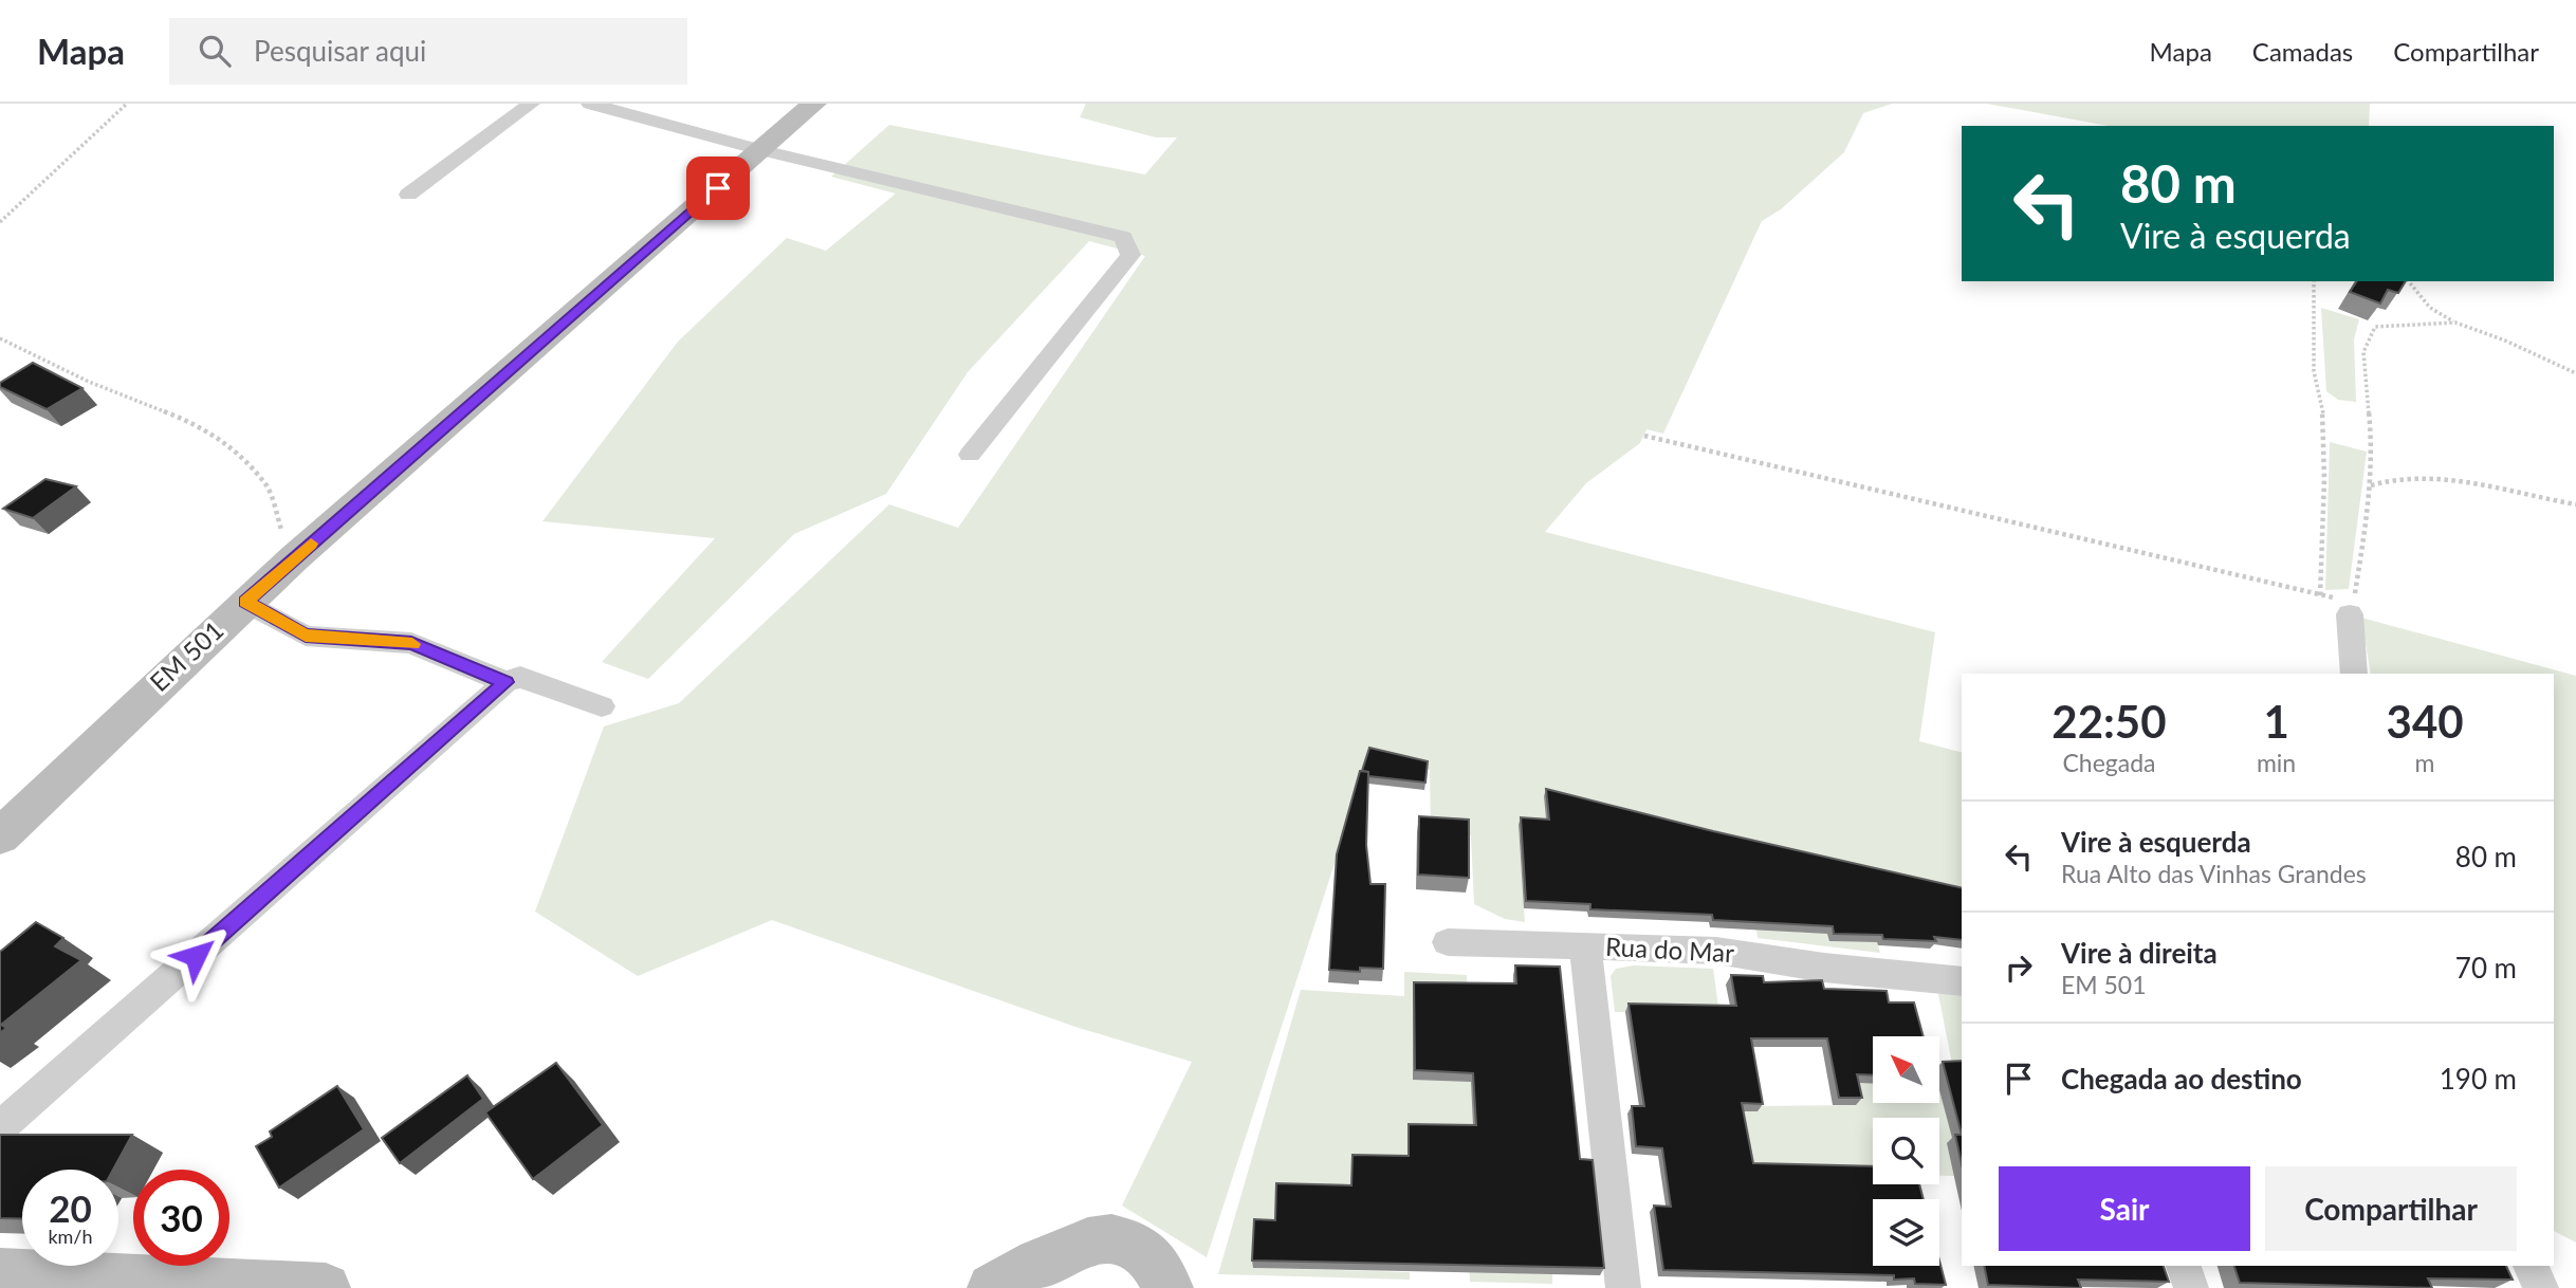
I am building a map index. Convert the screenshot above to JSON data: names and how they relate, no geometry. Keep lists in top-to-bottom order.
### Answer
{
  "streets": {
    "main road": ["EM 501"],
    "street": ["Rua do Mar"]
  },
  "north": "top left",
  "page": {
    "header": "Mapa",
    "search": "Pesquisar aqui",
    "nav": ["Mapa", "Camadas", "Compartilhar"],
    "turn": ["80 m", "Vire à esquerda"],
    "eta": [
      "22:50",
      "Chegada",
      "1",
      "min",
      "340",
      "m"
    ],
    "list": [
      {
        "name": "Vire à esquerda",
        "note": "Rua Alto das Vinhas Grandes",
        "value": "80 m"
      },
      {
        "name": "Vire à direita",
        "note": "EM 501",
        "value": "70 m"
      },
      {
        "name": "Chegada ao destino",
        "value": "190 m"
      }
    ],
    "buttons": ["Sair", "Compartilhar"],
    "speed": "20 km/h",
    "limit": "30"
  }
}
